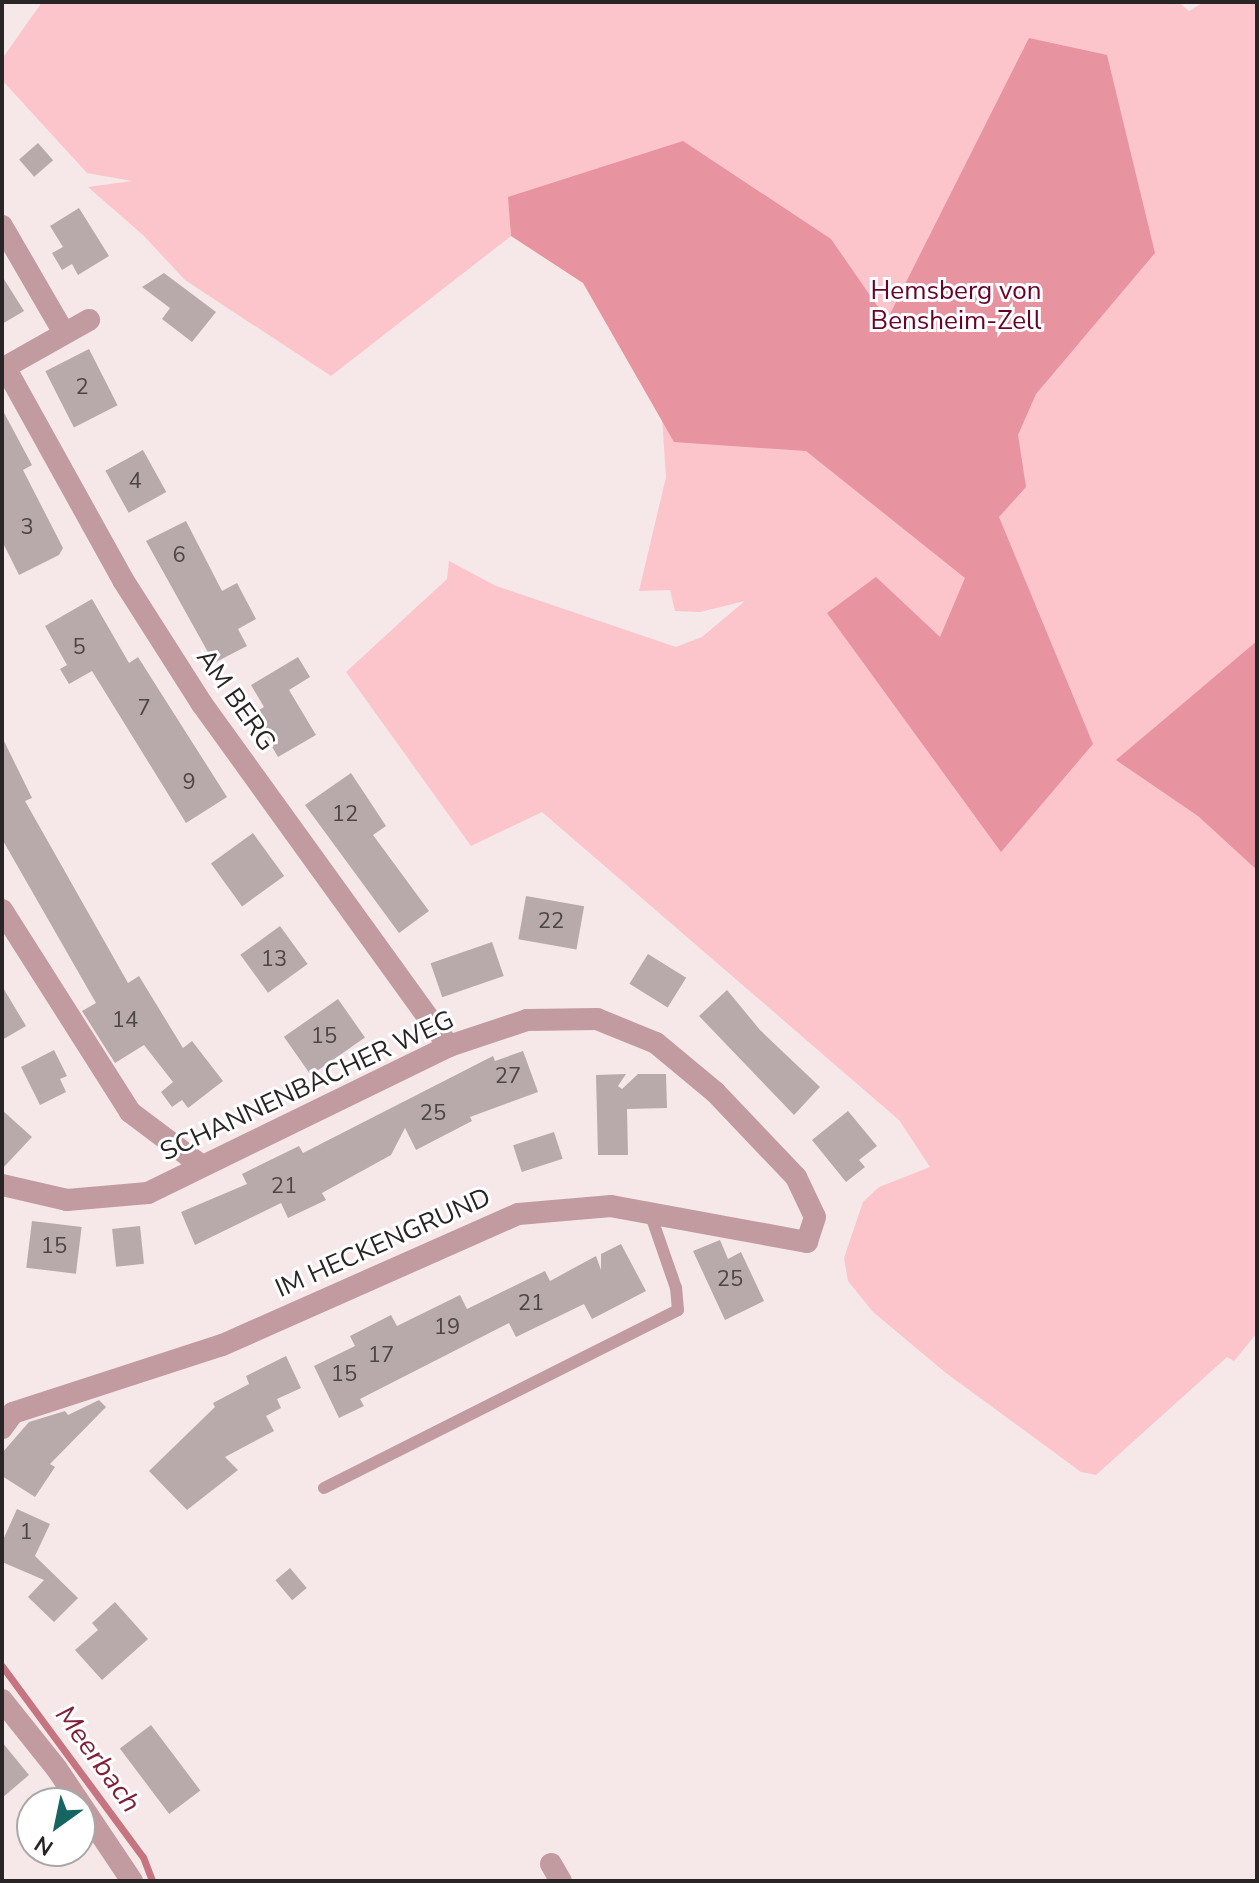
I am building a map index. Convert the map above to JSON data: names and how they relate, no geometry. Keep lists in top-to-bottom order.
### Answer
{
  "streets": {
    "street": ["AM BERG", "SCHANNENBACHER WEG", "IM HECKENGRUND"]
  },
  "crossings": [
    ["AM BERG", "SCHANNENBACHER WEG"],
    ["SCHANNENBACHER WEG", "IM HECKENGRUND"]
  ],
  "water": ["Meerbach"],
  "parks": ["Hemsberg von Bensheim-Zell"],
  "house_numbers": [
    "2",
    "4",
    "3",
    "6",
    "5",
    "7",
    "9",
    "12",
    "22",
    "13",
    "14",
    "15",
    "27",
    "25",
    "21",
    "15",
    "25",
    "21",
    "19",
    "17",
    "15",
    "1"
  ],
  "north": "bottom left"
}
